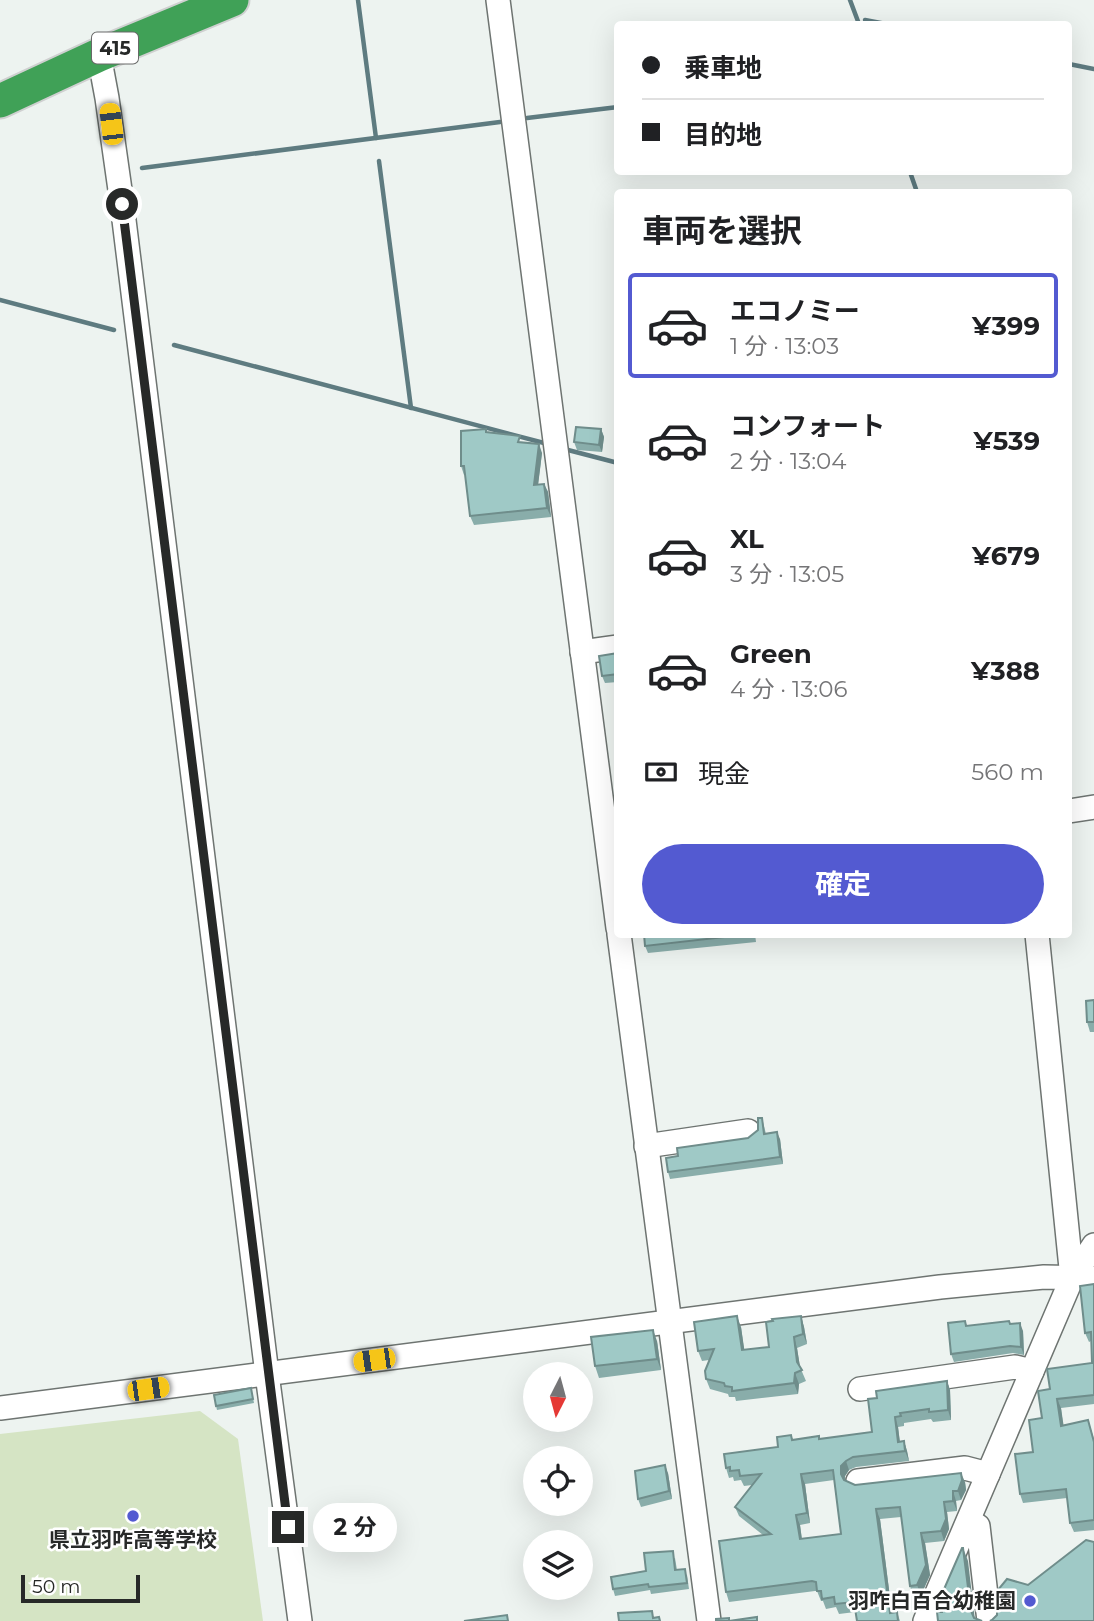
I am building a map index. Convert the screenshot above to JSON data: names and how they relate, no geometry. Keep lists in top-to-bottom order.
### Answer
{
  "streets": {
    "highway": ["415"]
  },
  "places": ["県立羽咋高等学校", "羽咋白百合幼稚園"],
  "scale_bar": "50 m",
  "north": "bottom",
  "page": {
    "banner": ["乗車地", "目的地"],
    "heading": "車両を選択",
    "list": [
      {
        "name": "エコノミー",
        "note": "1 分 · 13:03",
        "value": "¥399"
      },
      {
        "name": "コンフォート",
        "note": "2 分 · 13:04",
        "value": "¥539"
      },
      {
        "name": "XL",
        "note": "3 分 · 13:05",
        "value": "¥679"
      },
      {
        "name": "Green",
        "note": "4 分 · 13:06",
        "value": "¥388"
      }
    ],
    "pay": ["現金", "560 m"],
    "buttons": "確定",
    "bubble": "2 分",
    "scale": "50 m"
  }
}
